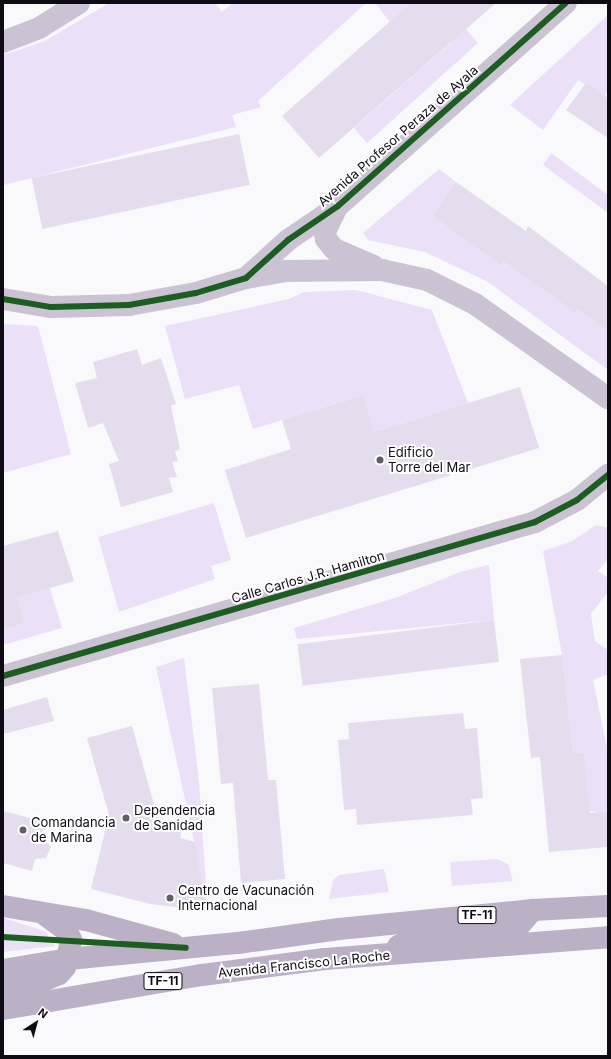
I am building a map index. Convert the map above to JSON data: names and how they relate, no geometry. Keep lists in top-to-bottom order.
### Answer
{
  "streets": {
    "main road": ["TF-11", "Avenida Francisco La Roche"],
    "street": ["Avenida Profesor Peraza de Ayala", "Calle Carlos J.R. Hamilton"]
  },
  "places": [
    "Edificio Torre del Mar",
    "Dependencia de Sanidad",
    "Comandancia de Marina",
    "Centro de Vacunación Internacional"
  ],
  "north": "top right"
}
